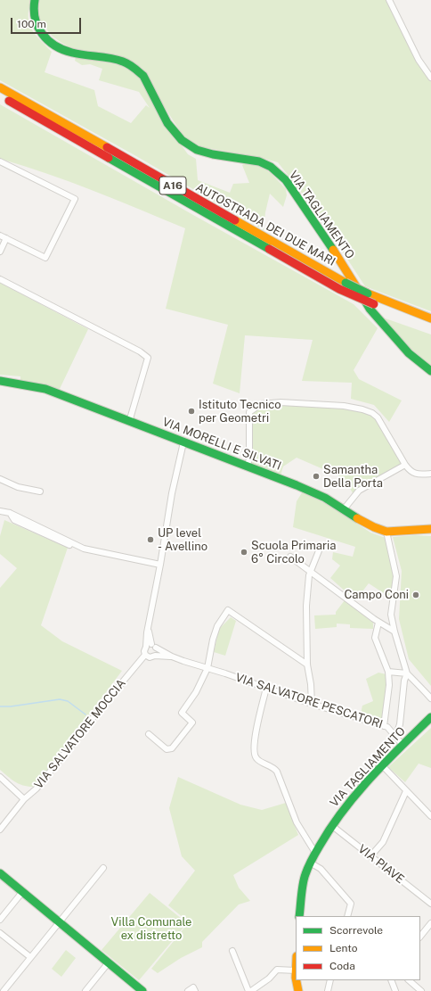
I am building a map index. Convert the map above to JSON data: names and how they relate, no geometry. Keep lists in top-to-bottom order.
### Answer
{
  "streets": {
    "main road": [
      "A16",
      "VIA TAGLIAMENTO",
      "AUTOSTRADA DEI DUE MARI",
      "VIA MORELLI E SILVATI"
    ],
    "street": ["VIA SALVATORE PESCATORI", "VIA SALVATORE MOCCIA", "VIA PIAVE"]
  },
  "crossings": [
    ["VIA TAGLIAMENTO", "VIA SALVATORE PESCATORI"],
    ["VIA TAGLIAMENTO", "VIA PIAVE"],
    ["VIA SALVATORE PESCATORI", "VIA SALVATORE MOCCIA"]
  ],
  "parks": ["Villa Comunale ex distretto"],
  "places": [
    "Istituto Tecnico per Geometri",
    "Samantha Della Porta",
    "UP level - Avellino",
    "Scuola Primaria 6° Circolo",
    "Campo Coni"
  ],
  "legend": ["Scorrevole", "Lento", "Coda"],
  "scale_bar": "100 m"
}
